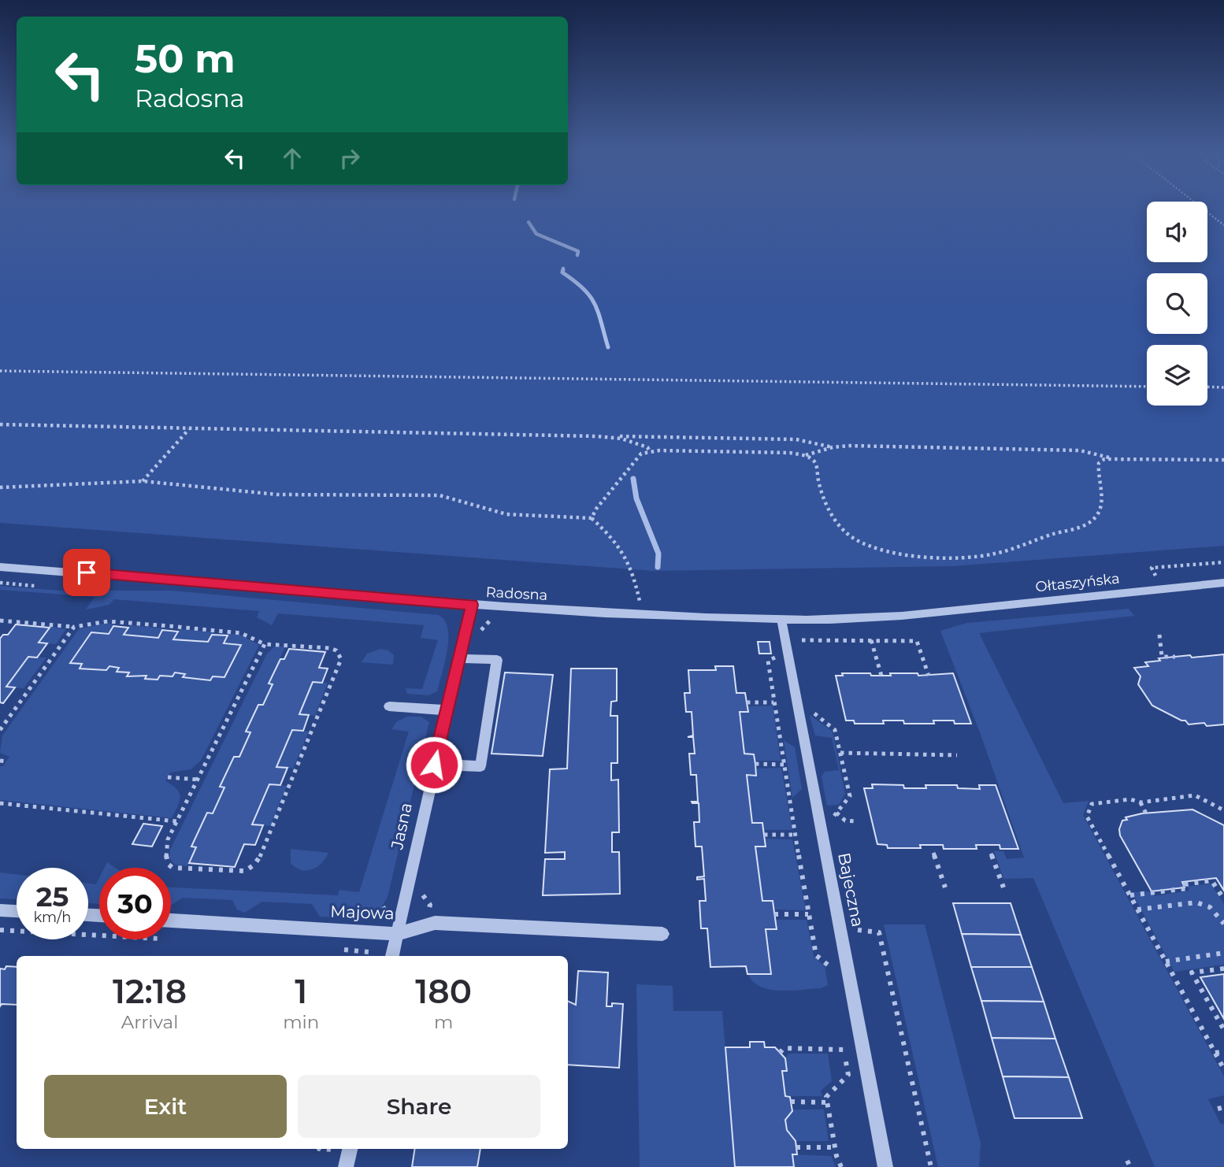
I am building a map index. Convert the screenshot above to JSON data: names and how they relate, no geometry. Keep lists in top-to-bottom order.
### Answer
{
  "streets": {
    "street": [
      "Ołtaszyńska",
      "Radosna",
      "Jasna",
      "Bajeczna",
      "Majowa"
    ]
  },
  "crossings": [
    ["Ołtaszyńska", "Radosna"],
    ["Radosna", "Jasna"],
    ["Radosna", "Bajeczna"],
    ["Jasna", "Majowa"]
  ],
  "page": {
    "turn": ["50 m", "Radosna"],
    "speed": "25 km/h",
    "limit": "30",
    "eta": [
      "12:18",
      "Arrival",
      "1",
      "min",
      "180",
      "m"
    ],
    "buttons": ["Exit", "Share"]
  }
}
